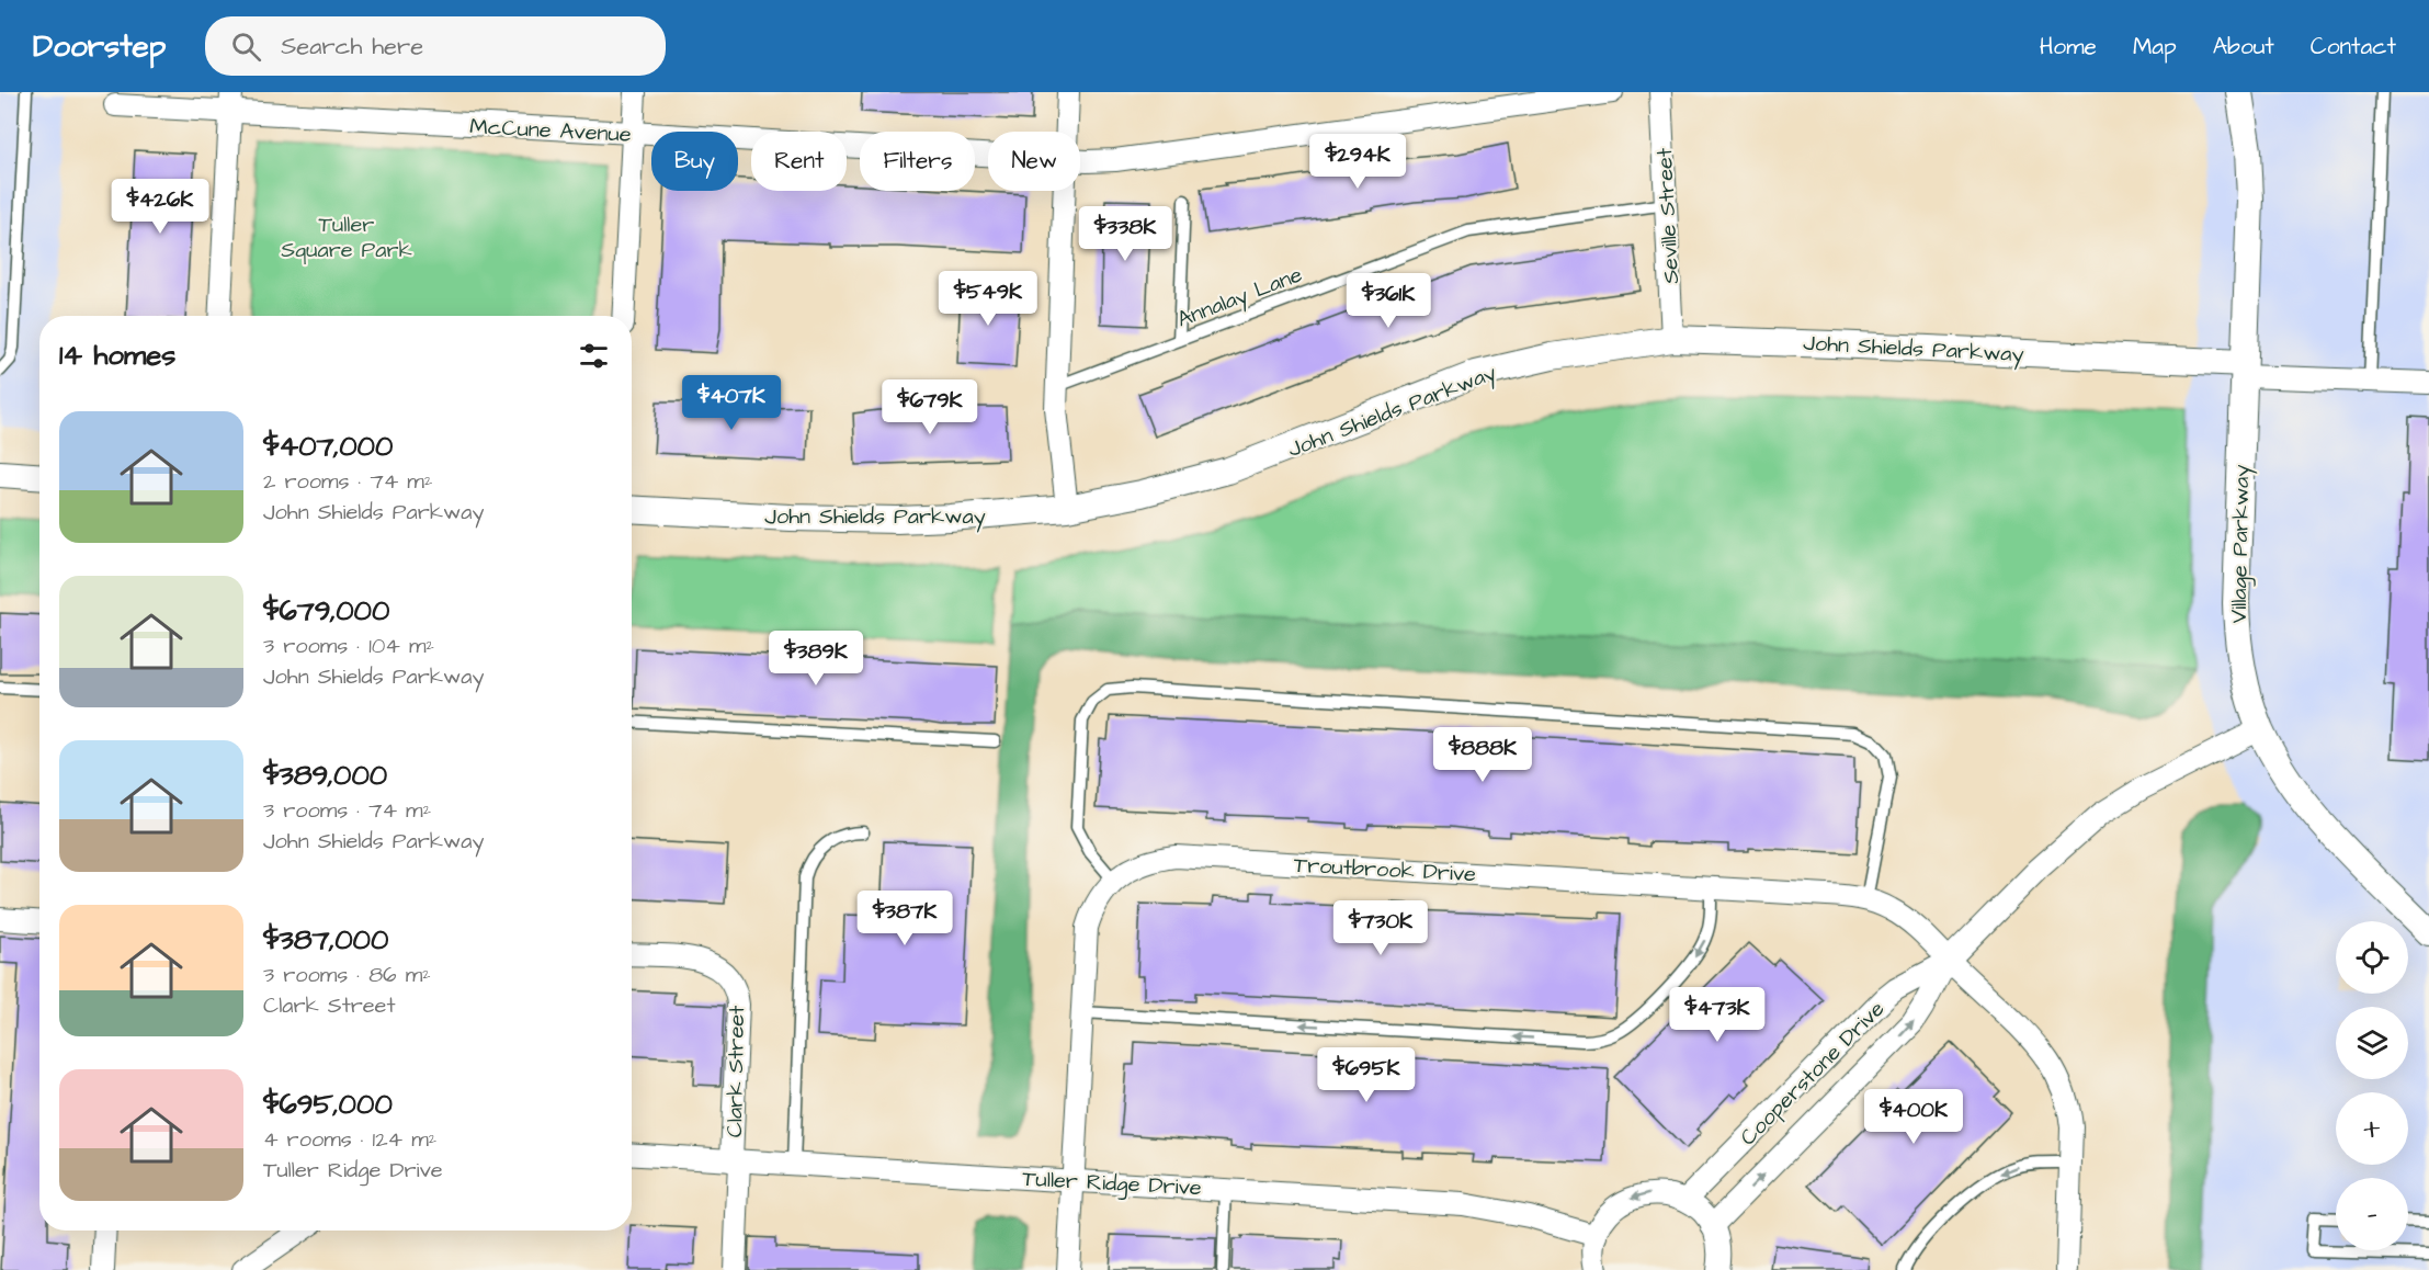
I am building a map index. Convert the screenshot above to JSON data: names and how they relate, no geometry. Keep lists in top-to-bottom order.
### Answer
{
  "streets": {
    "street": [
      "McCune Avenue",
      "Seville Street",
      "John Shields Parkway",
      "Village Parkway",
      "Troutbrook Drive",
      "Clark Street",
      "Cooperstone Drive",
      "Tuller Ridge Drive"
    ],
    "lane": ["Annalay Lane"]
  },
  "crossings": [
    ["Seville Street", "Annalay Lane"],
    ["Seville Street", "John Shields Parkway"],
    ["John Shields Parkway", "Village Parkway"],
    ["Village Parkway", "Cooperstone Drive"],
    ["Troutbrook Drive", "Cooperstone Drive"],
    ["Troutbrook Drive", "Tuller Ridge Drive"],
    ["Clark Street", "Tuller Ridge Drive"]
  ],
  "parks": ["Tuller Square Park"],
  "page": {
    "header": "Doorstep",
    "search": "Search here",
    "nav": [
      "Home",
      "Map",
      "About",
      "Contact"
    ],
    "chip": [
      "Buy",
      "Rent",
      "Filters",
      "New"
    ],
    "price": [
      "$294K",
      "$426K",
      "$338K",
      "$549K",
      "$361K",
      "$407K",
      "$679K",
      "$389K",
      "$888K",
      "$387K",
      "$730K",
      "$473K",
      "$695K",
      "$400K"
    ],
    "heading": "14 homes",
    "list": [
      {
        "name": "$407,000",
        "note": "2 rooms · 74 m² · John Shields Parkway"
      },
      {
        "name": "$679,000",
        "note": "3 rooms · 104 m² · John Shields Parkway"
      },
      {
        "name": "$389,000",
        "note": "3 rooms · 74 m² · John Shields Parkway"
      },
      {
        "name": "$387,000",
        "note": "3 rooms · 86 m² · Clark Street"
      },
      {
        "name": "$695,000",
        "note": "4 rooms · 124 m² · Tuller Ridge Drive"
      }
    ],
    "map_buttons": ["+", "−"]
  }
}
